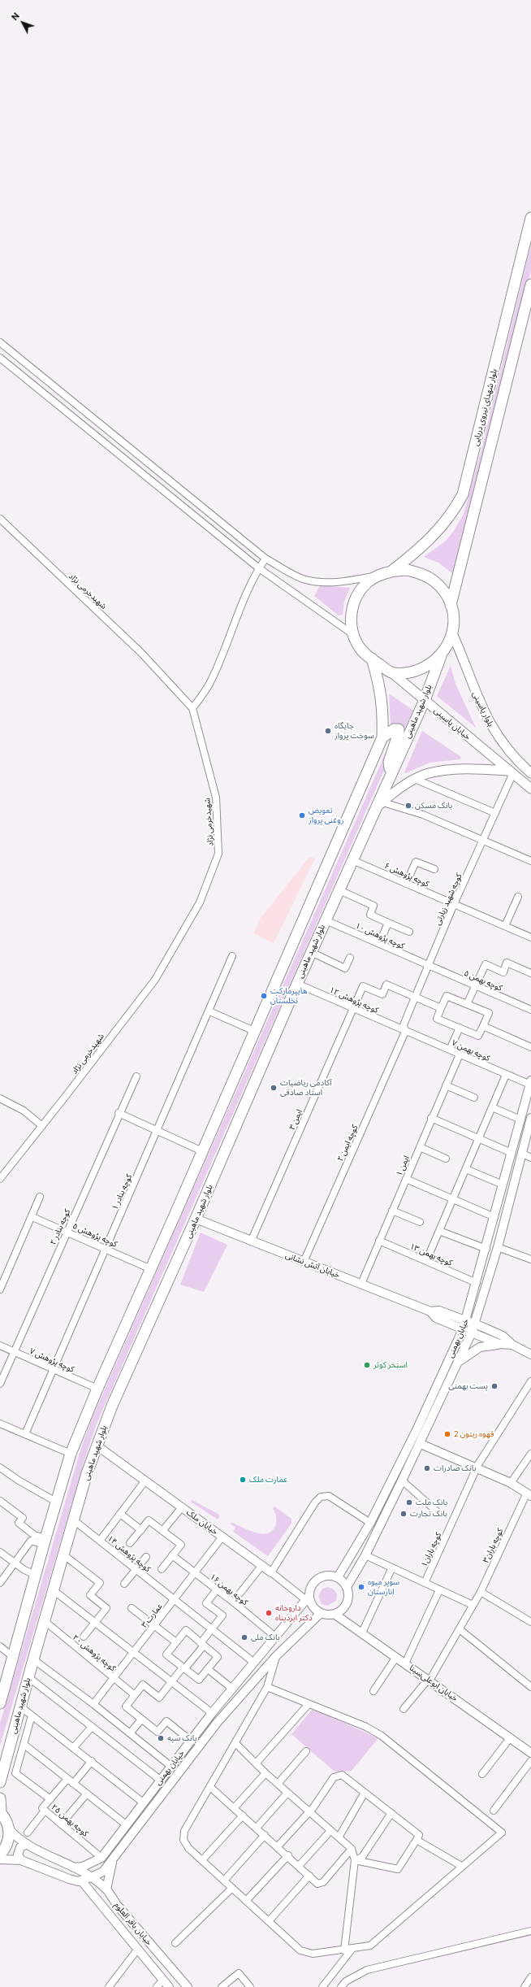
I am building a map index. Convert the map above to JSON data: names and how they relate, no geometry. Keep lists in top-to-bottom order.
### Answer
{
  "streets": {
    "main road": [
      "بلوار شهدای نیروی دریایی",
      "بلوار یاسینی",
      "بلوار شهید ماهینی",
      "خیابان یاسینی"
    ],
    "street": [
      "شهیدخرمی نژاد",
      "کوچه پژوهش ۶",
      "کوچه شهید زیارتی",
      "کوچه پژوهش ۱۰",
      "کوچه بهمن ۵",
      "کوچه پژوهش ۱۲",
      "کوچه بهمن ۷",
      "ایمن ۳",
      "کوچه ایمن ۲",
      "ایمن ۱",
      "کوچه بنادر ۱",
      "کوچه بنادر ۲",
      "کوچه پژوهش ۵",
      "کوچه بهمن ۱۳",
      "خیابان آتش نشانی",
      "خیابان بهمنی",
      "کوچه پژوهش ۷",
      "خیابان ملک",
      "کوچه باران۳",
      "کوچه باران۱",
      "کوچه پژوهش ۱۴",
      "کوچه بهمن ۱۶",
      "عمارت ۳",
      "کوچه پژوهش ۲۰",
      "خیابان ابوعلی‌سینا",
      "کوچه بهمن ۲۵",
      "خیابان باقر العلوم"
    ]
  },
  "crossings": [
    ["بلوار شهدای نیروی دریایی", "بلوار یاسینی"],
    ["بلوار شهدای نیروی دریایی", "بلوار شهید ماهینی"],
    ["بلوار شهدای نیروی دریایی", "خیابان یاسینی"],
    ["بلوار یاسینی", "بلوار شهید ماهینی"],
    ["بلوار یاسینی", "خیابان یاسینی"],
    ["بلوار شهید ماهینی", "خیابان یاسینی"],
    ["بلوار شهید ماهینی", "کوچه پژوهش ۶"],
    ["بلوار شهید ماهینی", "کوچه پژوهش ۱۰"],
    ["بلوار شهید ماهینی", "کوچه پژوهش ۱۲"],
    ["بلوار شهید ماهینی", "خیابان آتش نشانی"],
    ["بلوار شهید ماهینی", "خیابان ملک"],
    ["بلوار شهید ماهینی", "کوچه پژوهش ۱۴"],
    ["بلوار شهید ماهینی", "کوچه پژوهش ۲۰"],
    ["خیابان یاسینی", "کوچه شهید زیارتی"],
    ["کوچه پژوهش ۶", "کوچه شهید زیارتی"],
    ["کوچه شهید زیارتی", "کوچه پژوهش ۱۰"],
    ["کوچه شهید زیارتی", "کوچه بهمن ۵"],
    ["کوچه شهید زیارتی", "کوچه پژوهش ۱۲"],
    ["کوچه شهید زیارتی", "کوچه بهمن ۷"],
    ["کوچه شهید زیارتی", "ایمن ۳"],
    ["کوچه شهید زیارتی", "کوچه ایمن ۲"],
    ["کوچه پژوهش ۱۰", "کوچه بهمن ۵"],
    ["کوچه پژوهش ۱۲", "کوچه بهمن ۷"],
    ["کوچه پژوهش ۱۲", "ایمن ۳"],
    ["کوچه پژوهش ۱۲", "کوچه ایمن ۲"],
    ["کوچه بهمن ۷", "کوچه ایمن ۲"],
    ["کوچه بهمن ۷", "ایمن ۱"],
    ["کوچه بهمن ۷", "خیابان بهمنی"],
    ["ایمن ۳", "خیابان آتش نشانی"],
    ["کوچه ایمن ۲", "خیابان آتش نشانی"],
    ["ایمن ۱", "کوچه بهمن ۱۳"],
    ["ایمن ۱", "خیابان آتش نشانی"],
    ["کوچه بنادر ۱", "کوچه پژوهش ۵"],
    ["کوچه بنادر ۱", "کوچه پژوهش ۷"],
    ["کوچه بنادر ۲", "کوچه پژوهش ۵"],
    ["کوچه بنادر ۲", "کوچه پژوهش ۷"],
    ["کوچه بهمن ۱۳", "خیابان بهمنی"],
    ["خیابان آتش نشانی", "خیابان بهمنی"],
    ["خیابان بهمنی", "خیابان ملک"],
    ["خیابان بهمنی", "کوچه پژوهش ۱۴"],
    ["خیابان بهمنی", "کوچه بهمن ۱۶"],
    ["خیابان بهمنی", "خیابان ابوعلی‌سینا"],
    ["خیابان بهمنی", "کوچه بهمن ۲۵"],
    ["خیابان بهمنی", "خیابان باقر العلوم"],
    ["خیابان ملک", "عمارت ۳"],
    ["خیابان ملک", "خیابان ابوعلی‌سینا"],
    ["کوچه باران۳", "خیابان ابوعلی‌سینا"],
    ["کوچه پژوهش ۱۴", "عمارت ۳"],
    ["کوچه بهمن ۱۶", "عمارت ۳"],
    ["عمارت ۳", "کوچه پژوهش ۲۰"]
  ],
  "places": [
    "جایگاه سوخت پرواز",
    "بانک مسکن",
    "تعویض روغنی پرواز",
    "هایپرمارکت نخلستان",
    "آکادمی ریاضیات استاد صادقی",
    "استخر کوثر",
    "پست بهمنی",
    "قهوه ریتون 2",
    "بانک صادرات",
    "عمارت ملک",
    "بانک ملت",
    "بانک تجارت",
    "سوپر میوه انارستان",
    "داروخانه دکتر ایزدپناه",
    "بانک ملی",
    "بانک سپه"
  ],
  "north": "top left"
}
